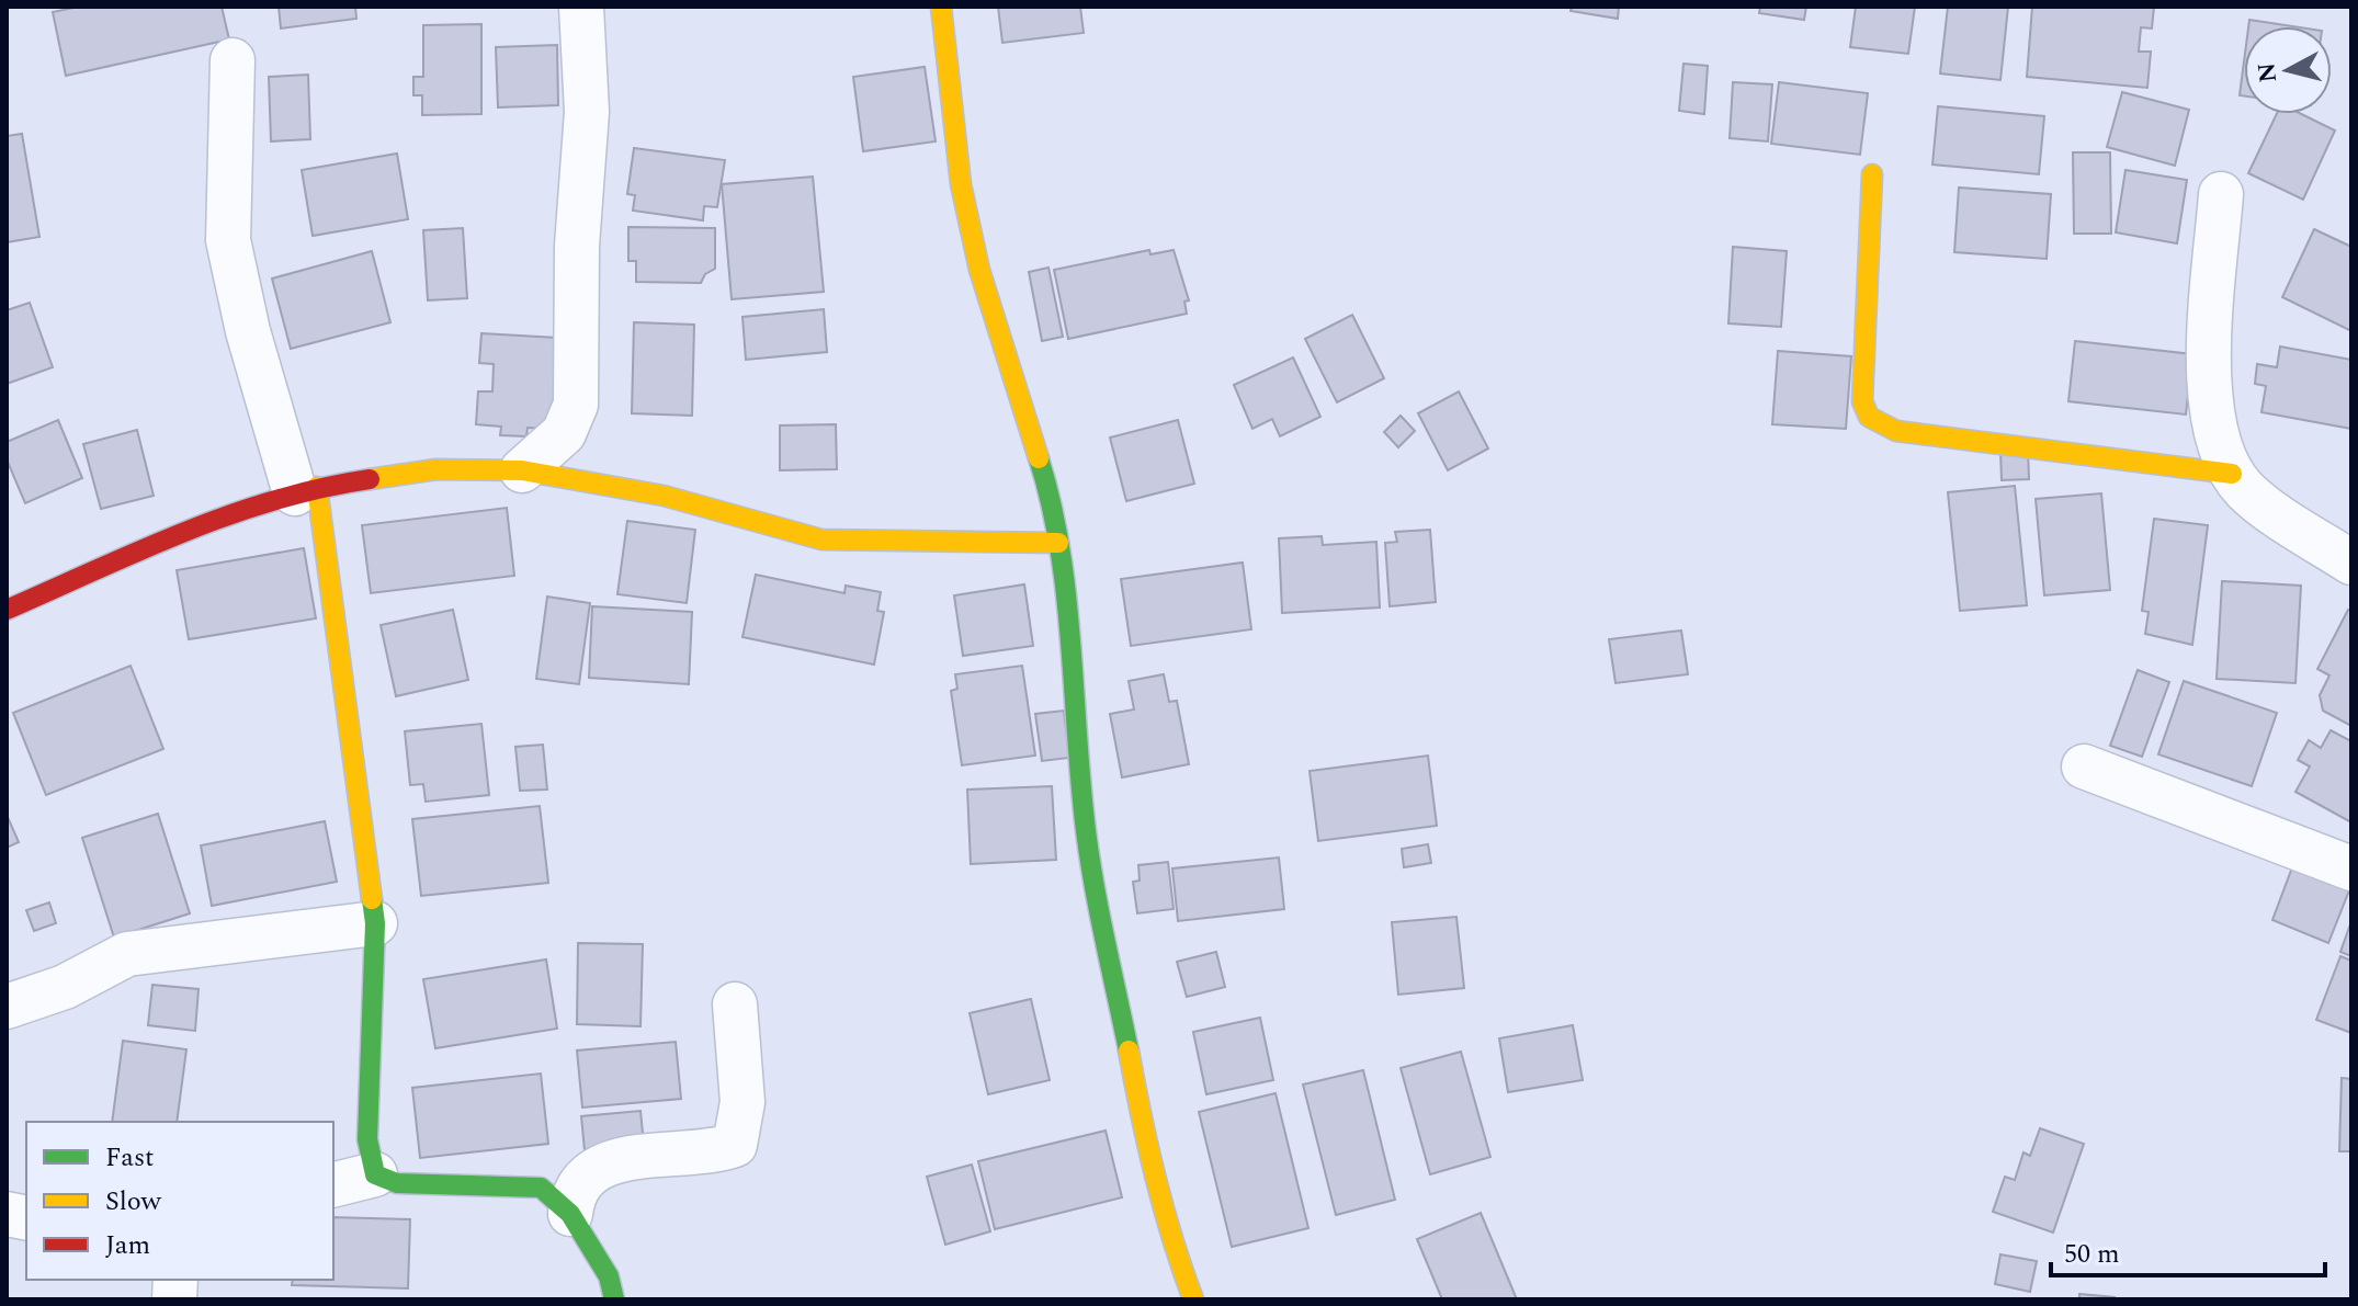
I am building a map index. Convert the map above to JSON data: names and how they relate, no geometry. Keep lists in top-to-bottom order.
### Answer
{
  "legend": ["Fast", "Slow", "Jam"],
  "scale_bar": "50 m",
  "north": "left"
}
